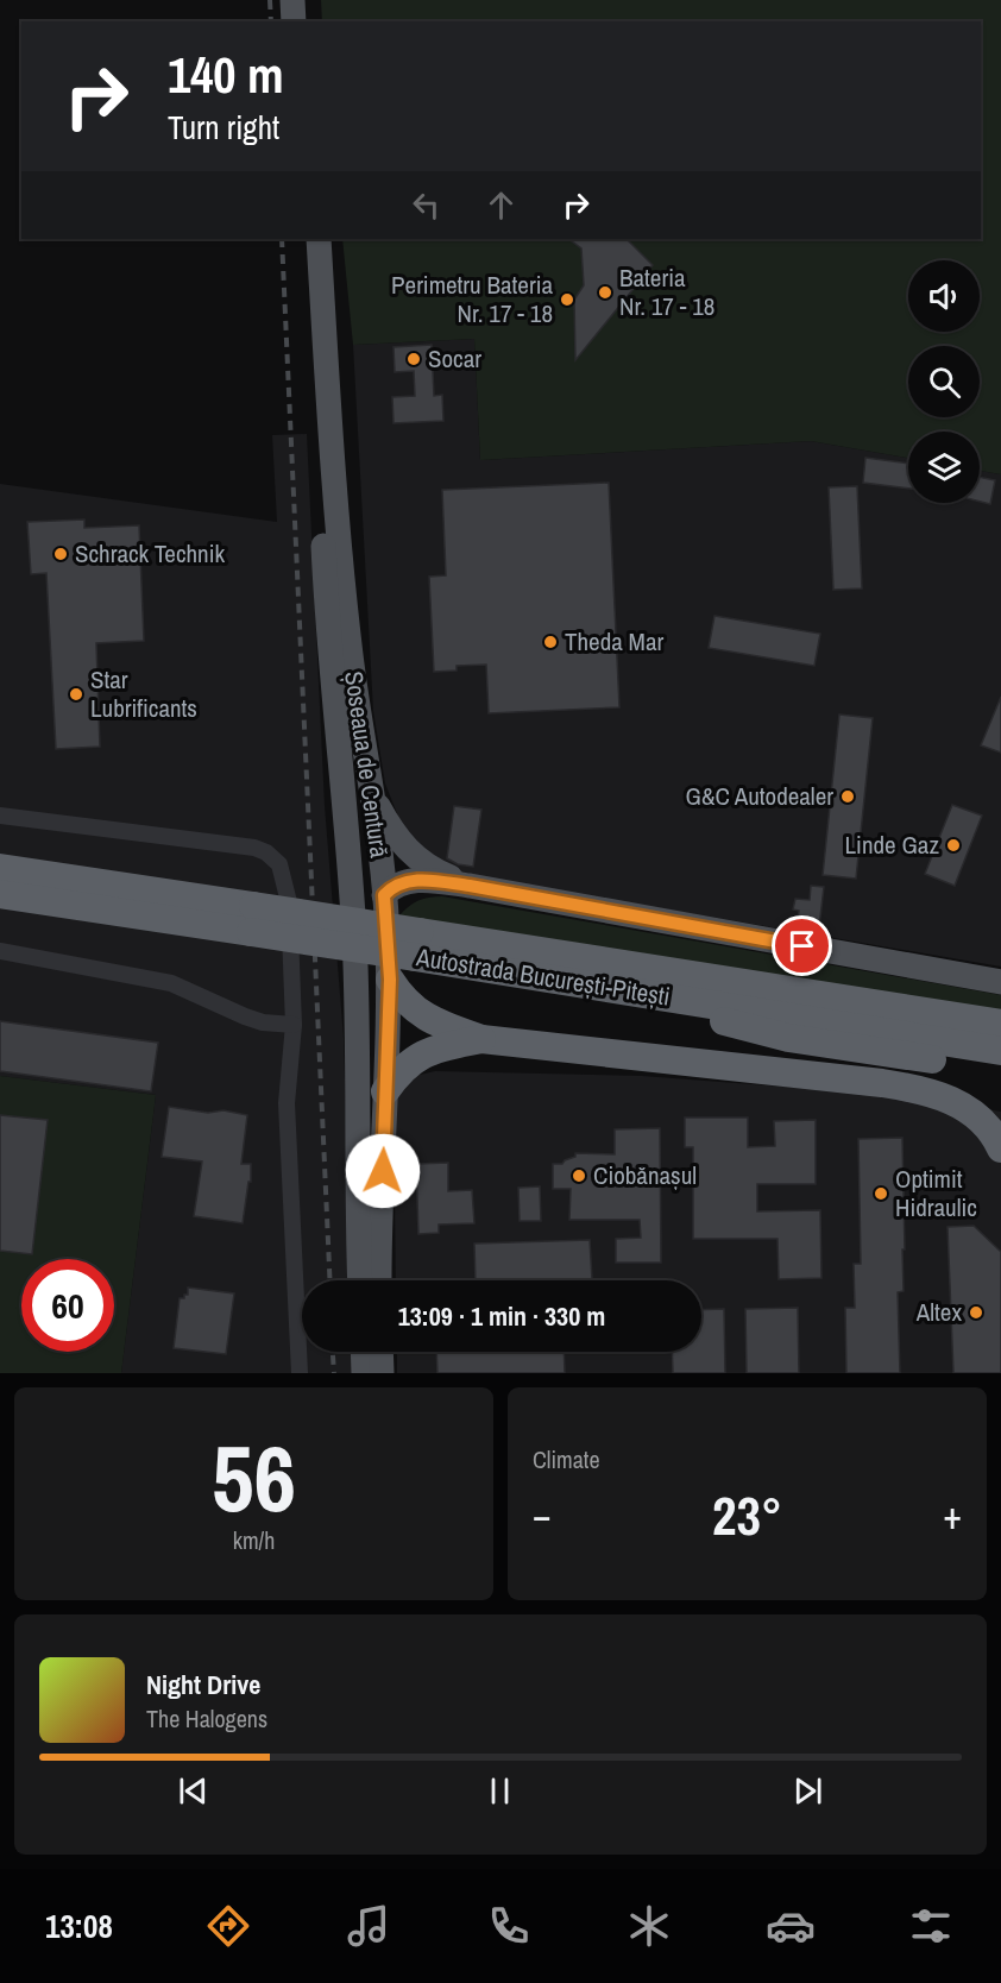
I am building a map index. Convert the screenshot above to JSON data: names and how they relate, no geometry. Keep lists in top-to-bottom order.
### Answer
{
  "streets": {
    "highway": ["Autostrada București-Pitești"],
    "main road": ["Șoseaua de Centură"]
  },
  "places": [
    "Bateria Nr. 17 - 18",
    "Perimetru Bateria Nr. 17 - 18",
    "Socar",
    "Schrack Technik",
    "Theda Mar",
    "Star Lubrificants",
    "G&C Autodealer",
    "Linde Gaz",
    "Ciobănașul",
    "Optimit Hidraulic",
    "Altex"
  ],
  "page": {
    "turn": ["140 m", "Turn right"],
    "limit": "60",
    "trip": "13:09 · 1 min · 330 m",
    "tile": [
      ["56", "km/h"],
      "Climate"
    ],
    "heat": ["−", "23°", "+"],
    "song": ["Night Drive", "The Halogens"],
    "tabs": "13:08"
  }
}
